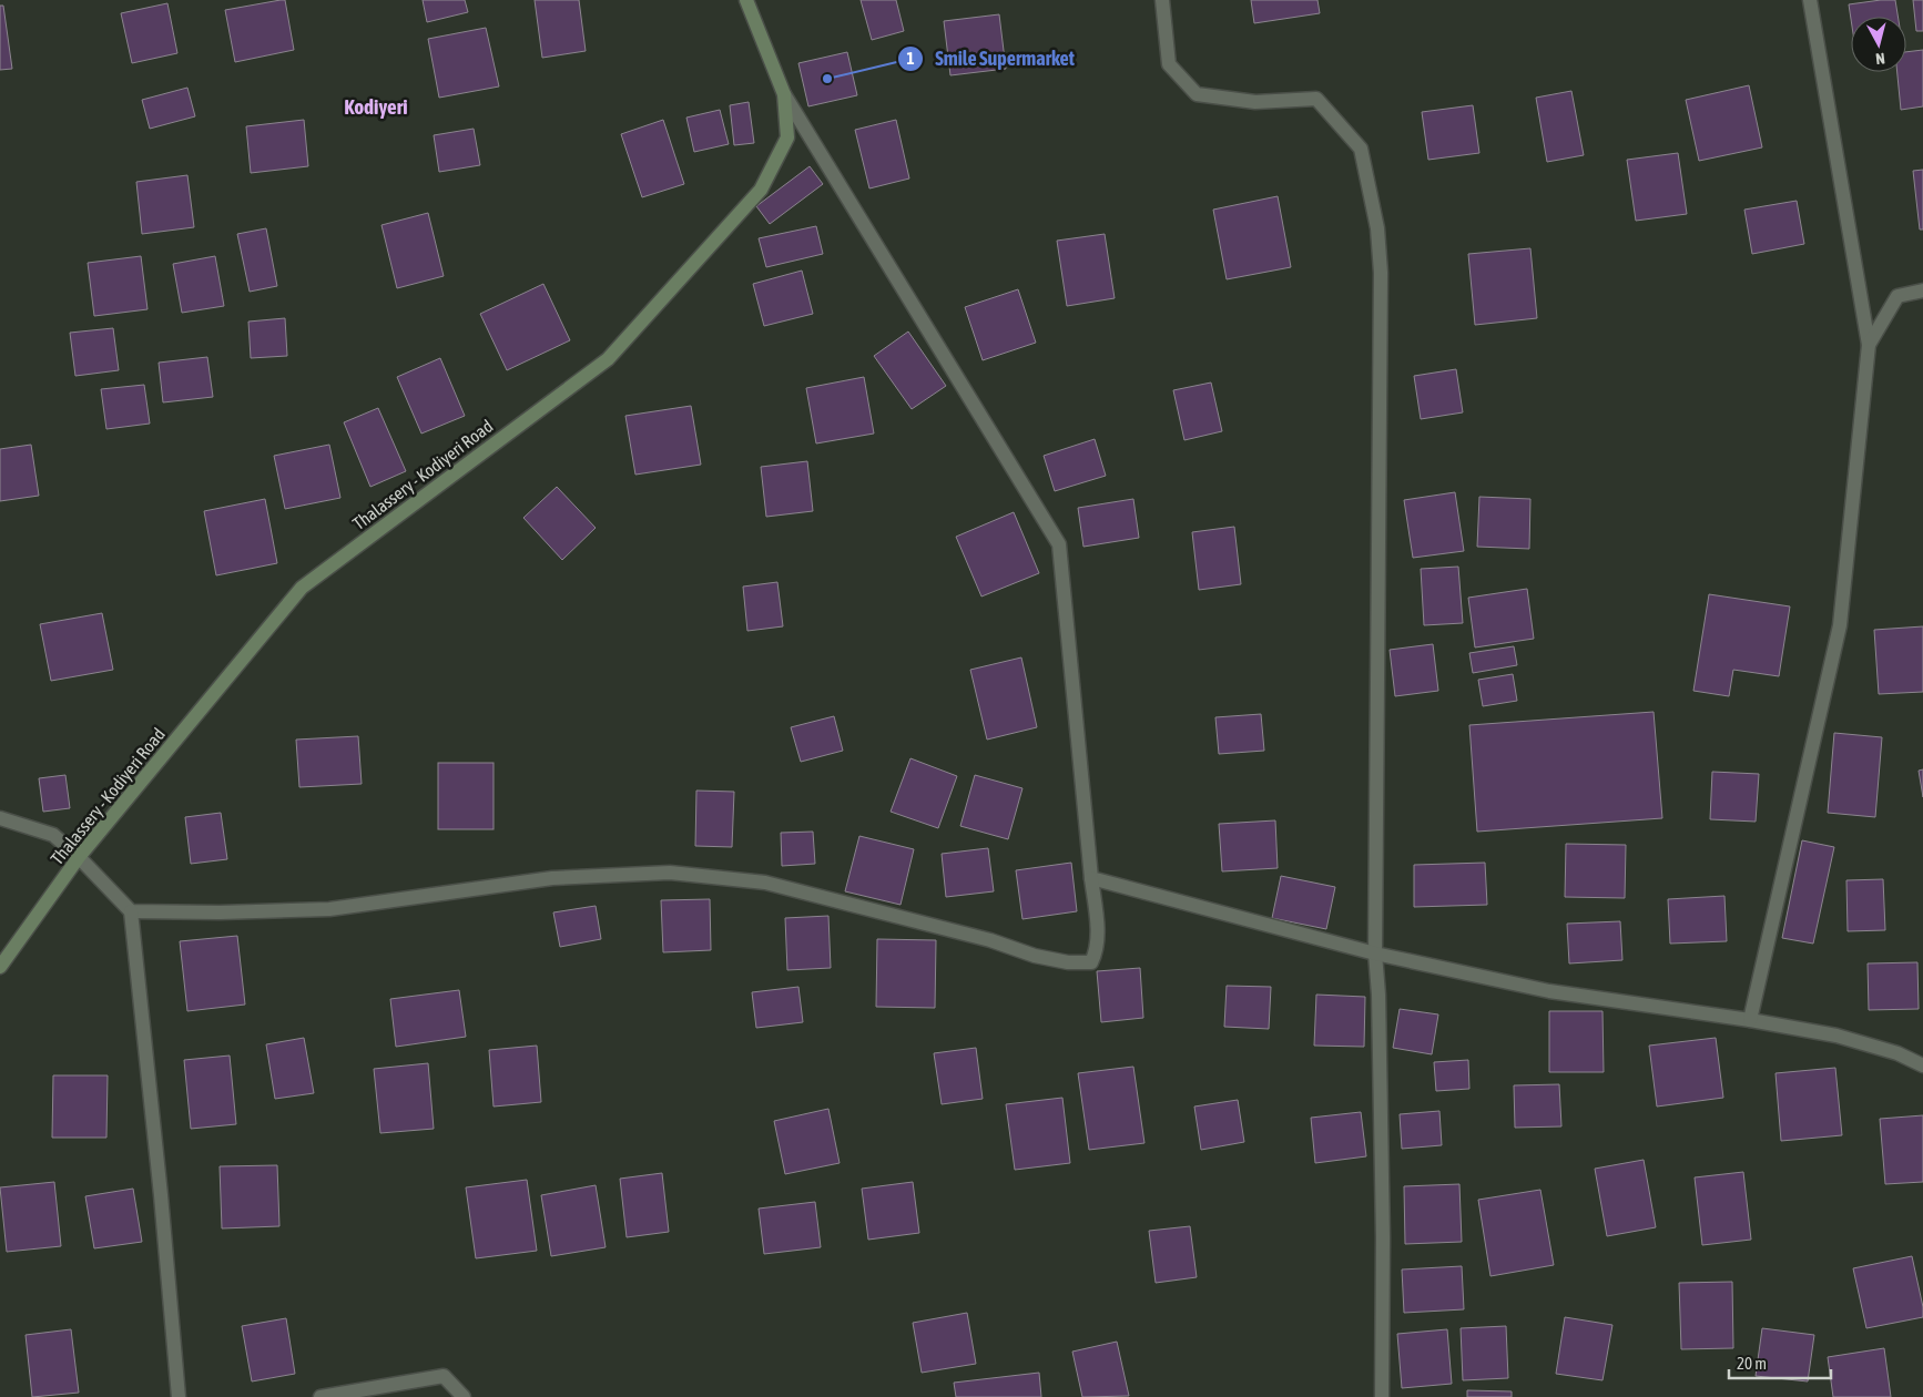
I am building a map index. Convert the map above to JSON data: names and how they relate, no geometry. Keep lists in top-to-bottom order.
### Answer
{
  "streets": {
    "main road": ["Thalassery - Kodiyeri Road"]
  },
  "districts": ["Kodiyeri"],
  "places": ["Smile Supermarket"],
  "scale_bar": "20 m",
  "north": "bottom"
}
